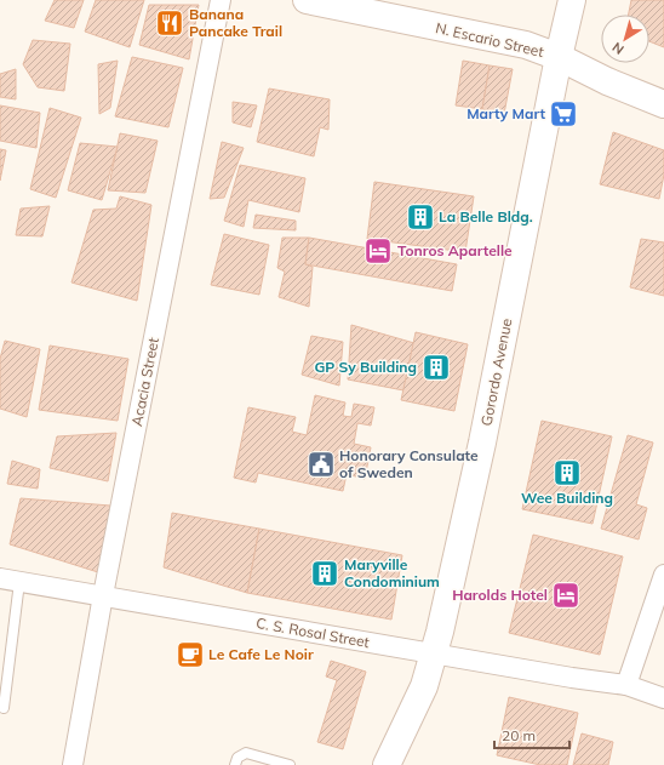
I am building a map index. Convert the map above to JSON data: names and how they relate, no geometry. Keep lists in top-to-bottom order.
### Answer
{
  "streets": {
    "main road": ["N. Escario Street", "Gorordo Avenue"],
    "street": ["Acacia Street", "C. S. Rosal Street"]
  },
  "crossings": [
    ["N. Escario Street", "Gorordo Avenue"],
    ["Gorordo Avenue", "C. S. Rosal Street"],
    ["Acacia Street", "C. S. Rosal Street"]
  ],
  "places": {
    "restaurant": ["Banana Pancake Trail"],
    "supermarket": ["Marty Mart"],
    "building": [
      "La Belle Bldg.",
      "GP Sy Building",
      "Wee Building",
      "Maryville Condominium"
    ],
    "hotel": ["Tonros Apartelle", "Harolds Hotel"],
    "public building": ["Honorary Consulate of Sweden"],
    "cafe": ["Le Cafe Le Noir"]
  },
  "scale_bar": "20 m",
  "north": "bottom left"
}
